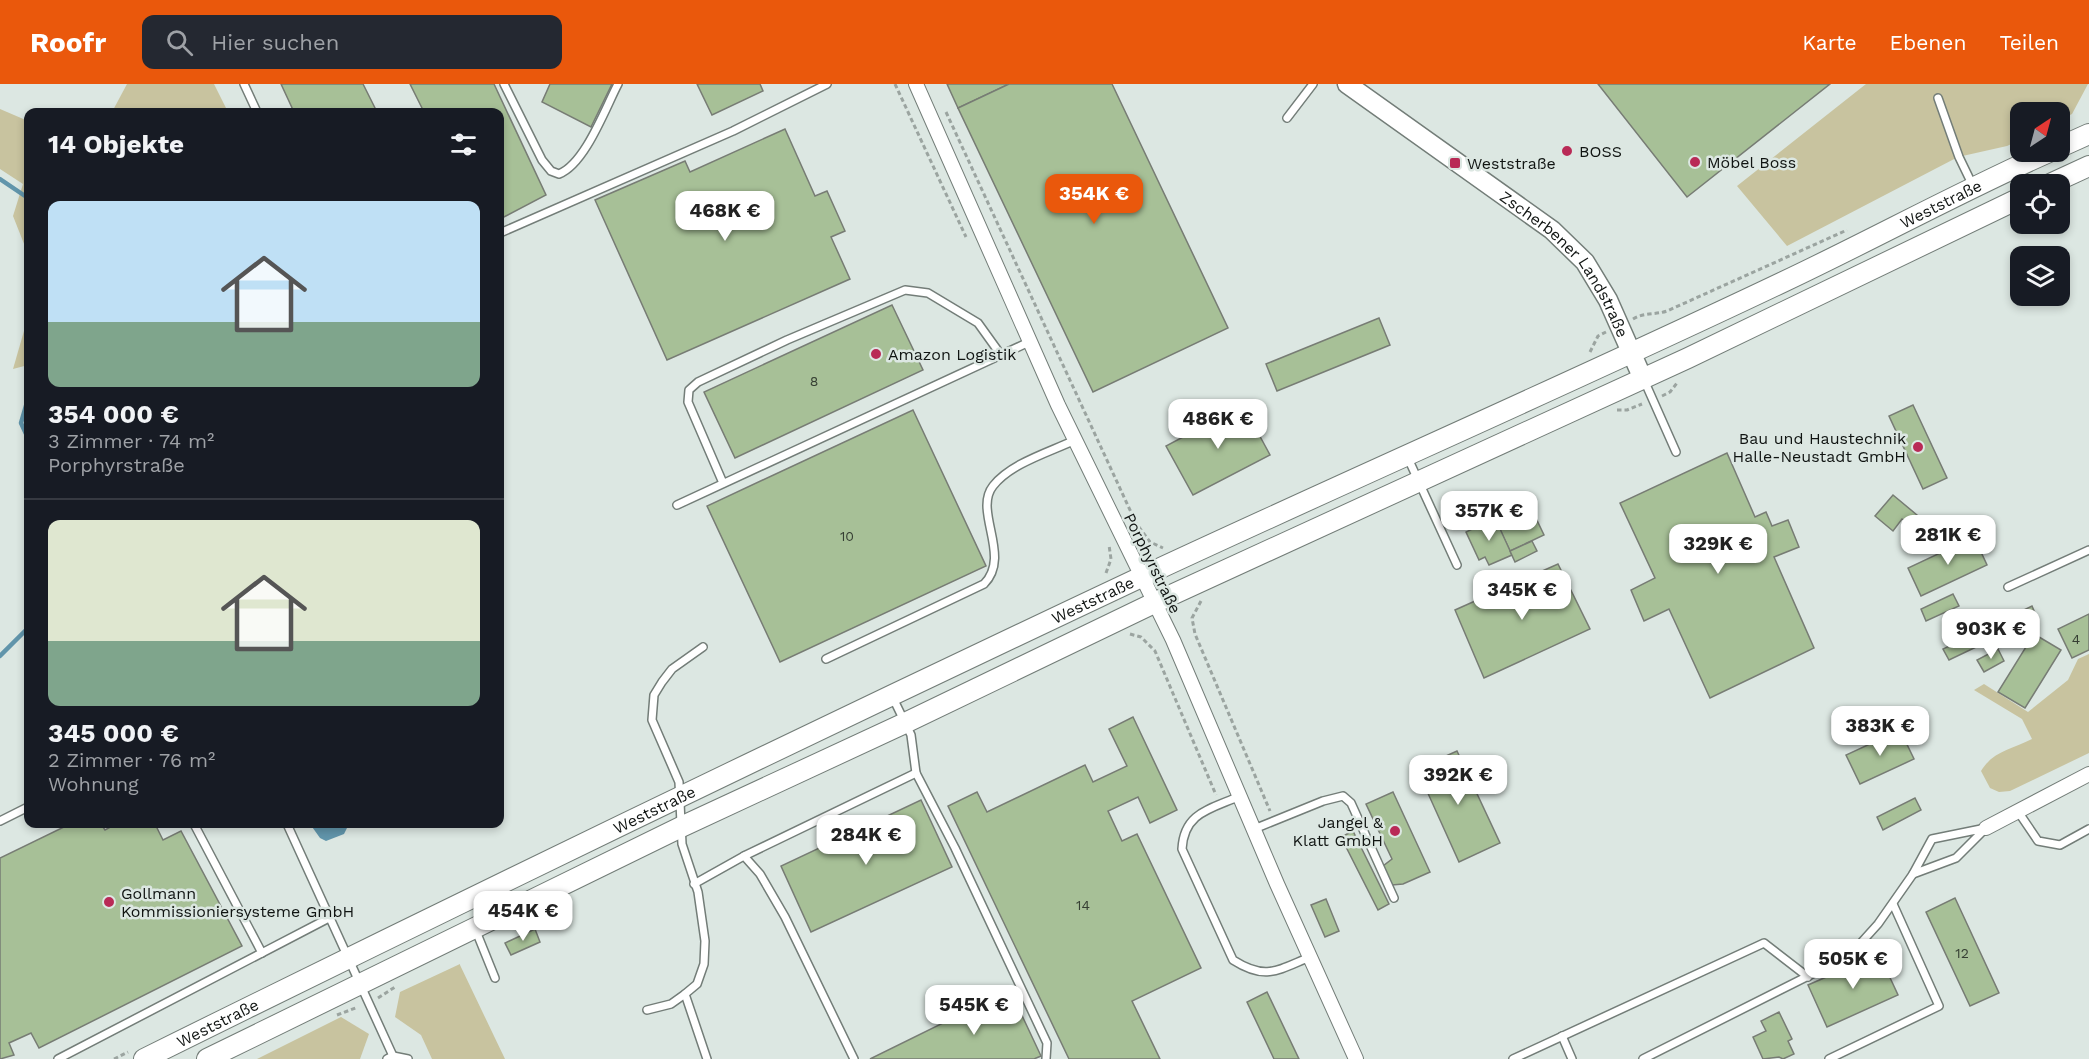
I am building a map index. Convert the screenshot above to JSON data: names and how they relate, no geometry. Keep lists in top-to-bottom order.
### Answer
{
  "streets": {
    "main road": ["Weststraße"],
    "street": ["Zscherbener Landstraße", "Porphyrstraße"]
  },
  "crossings": [
    ["Weststraße", "Zscherbener Landstraße"],
    ["Weststraße", "Porphyrstraße"]
  ],
  "places": {
    "other": [
      "BOSS",
      "Möbel Boss",
      "Amazon Logistik",
      "Bau und Haustechnik Halle-Neustadt GmbH",
      "Jangel & Klatt GmbH",
      "Gollmann Kommissioniersysteme GmbH"
    ],
    "transit": ["Weststraße"]
  },
  "house_numbers": [
    "8",
    "10",
    "4",
    "14",
    "12"
  ],
  "north": "top right",
  "page": {
    "header": "Roofr",
    "search": "Hier suchen",
    "nav": ["Karte", "Ebenen", "Teilen"],
    "heading": "14 Objekte",
    "price": [
      "354K €",
      "468K €",
      "486K €",
      "357K €",
      "281K €",
      "329K €",
      "345K €",
      "903K €",
      "383K €",
      "392K €",
      "284K €",
      "454K €",
      "505K €",
      "545K €"
    ],
    "list": [
      {
        "name": "354 000 €",
        "note": "3 Zimmer · 74 m² · Porphyrstraße"
      },
      {
        "name": "345 000 €",
        "note": "2 Zimmer · 76 m² · Wohnung"
      }
    ]
  }
}
